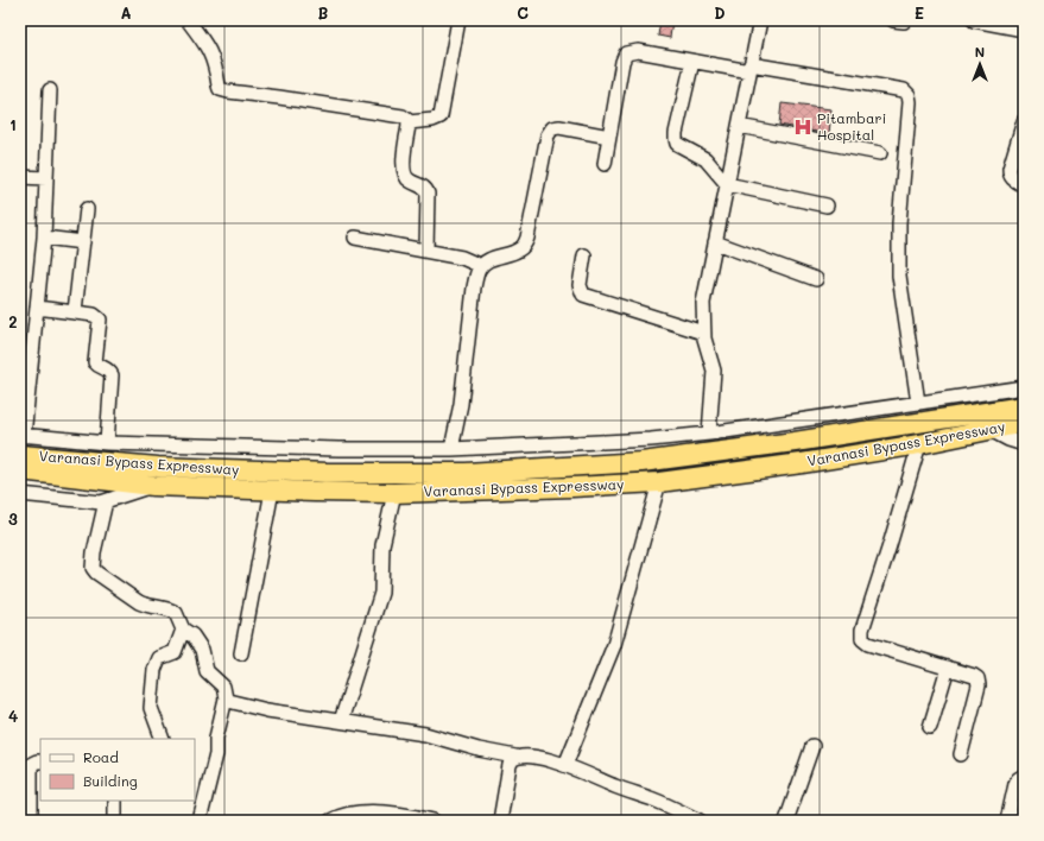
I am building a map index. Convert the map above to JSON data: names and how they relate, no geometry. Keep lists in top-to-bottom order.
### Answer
{
  "streets": {
    "highway": ["Varanasi Bypass Expressway"]
  },
  "places": {
    "hospital": ["Pitambari Hospital"]
  },
  "legend": ["Road", "Building"],
  "north": "top",
  "grid": {
    "columns": [
      "A",
      "B",
      "C",
      "D",
      "E"
    ],
    "rows": [
      "1",
      "2",
      "3",
      "4"
    ]
  }
}
